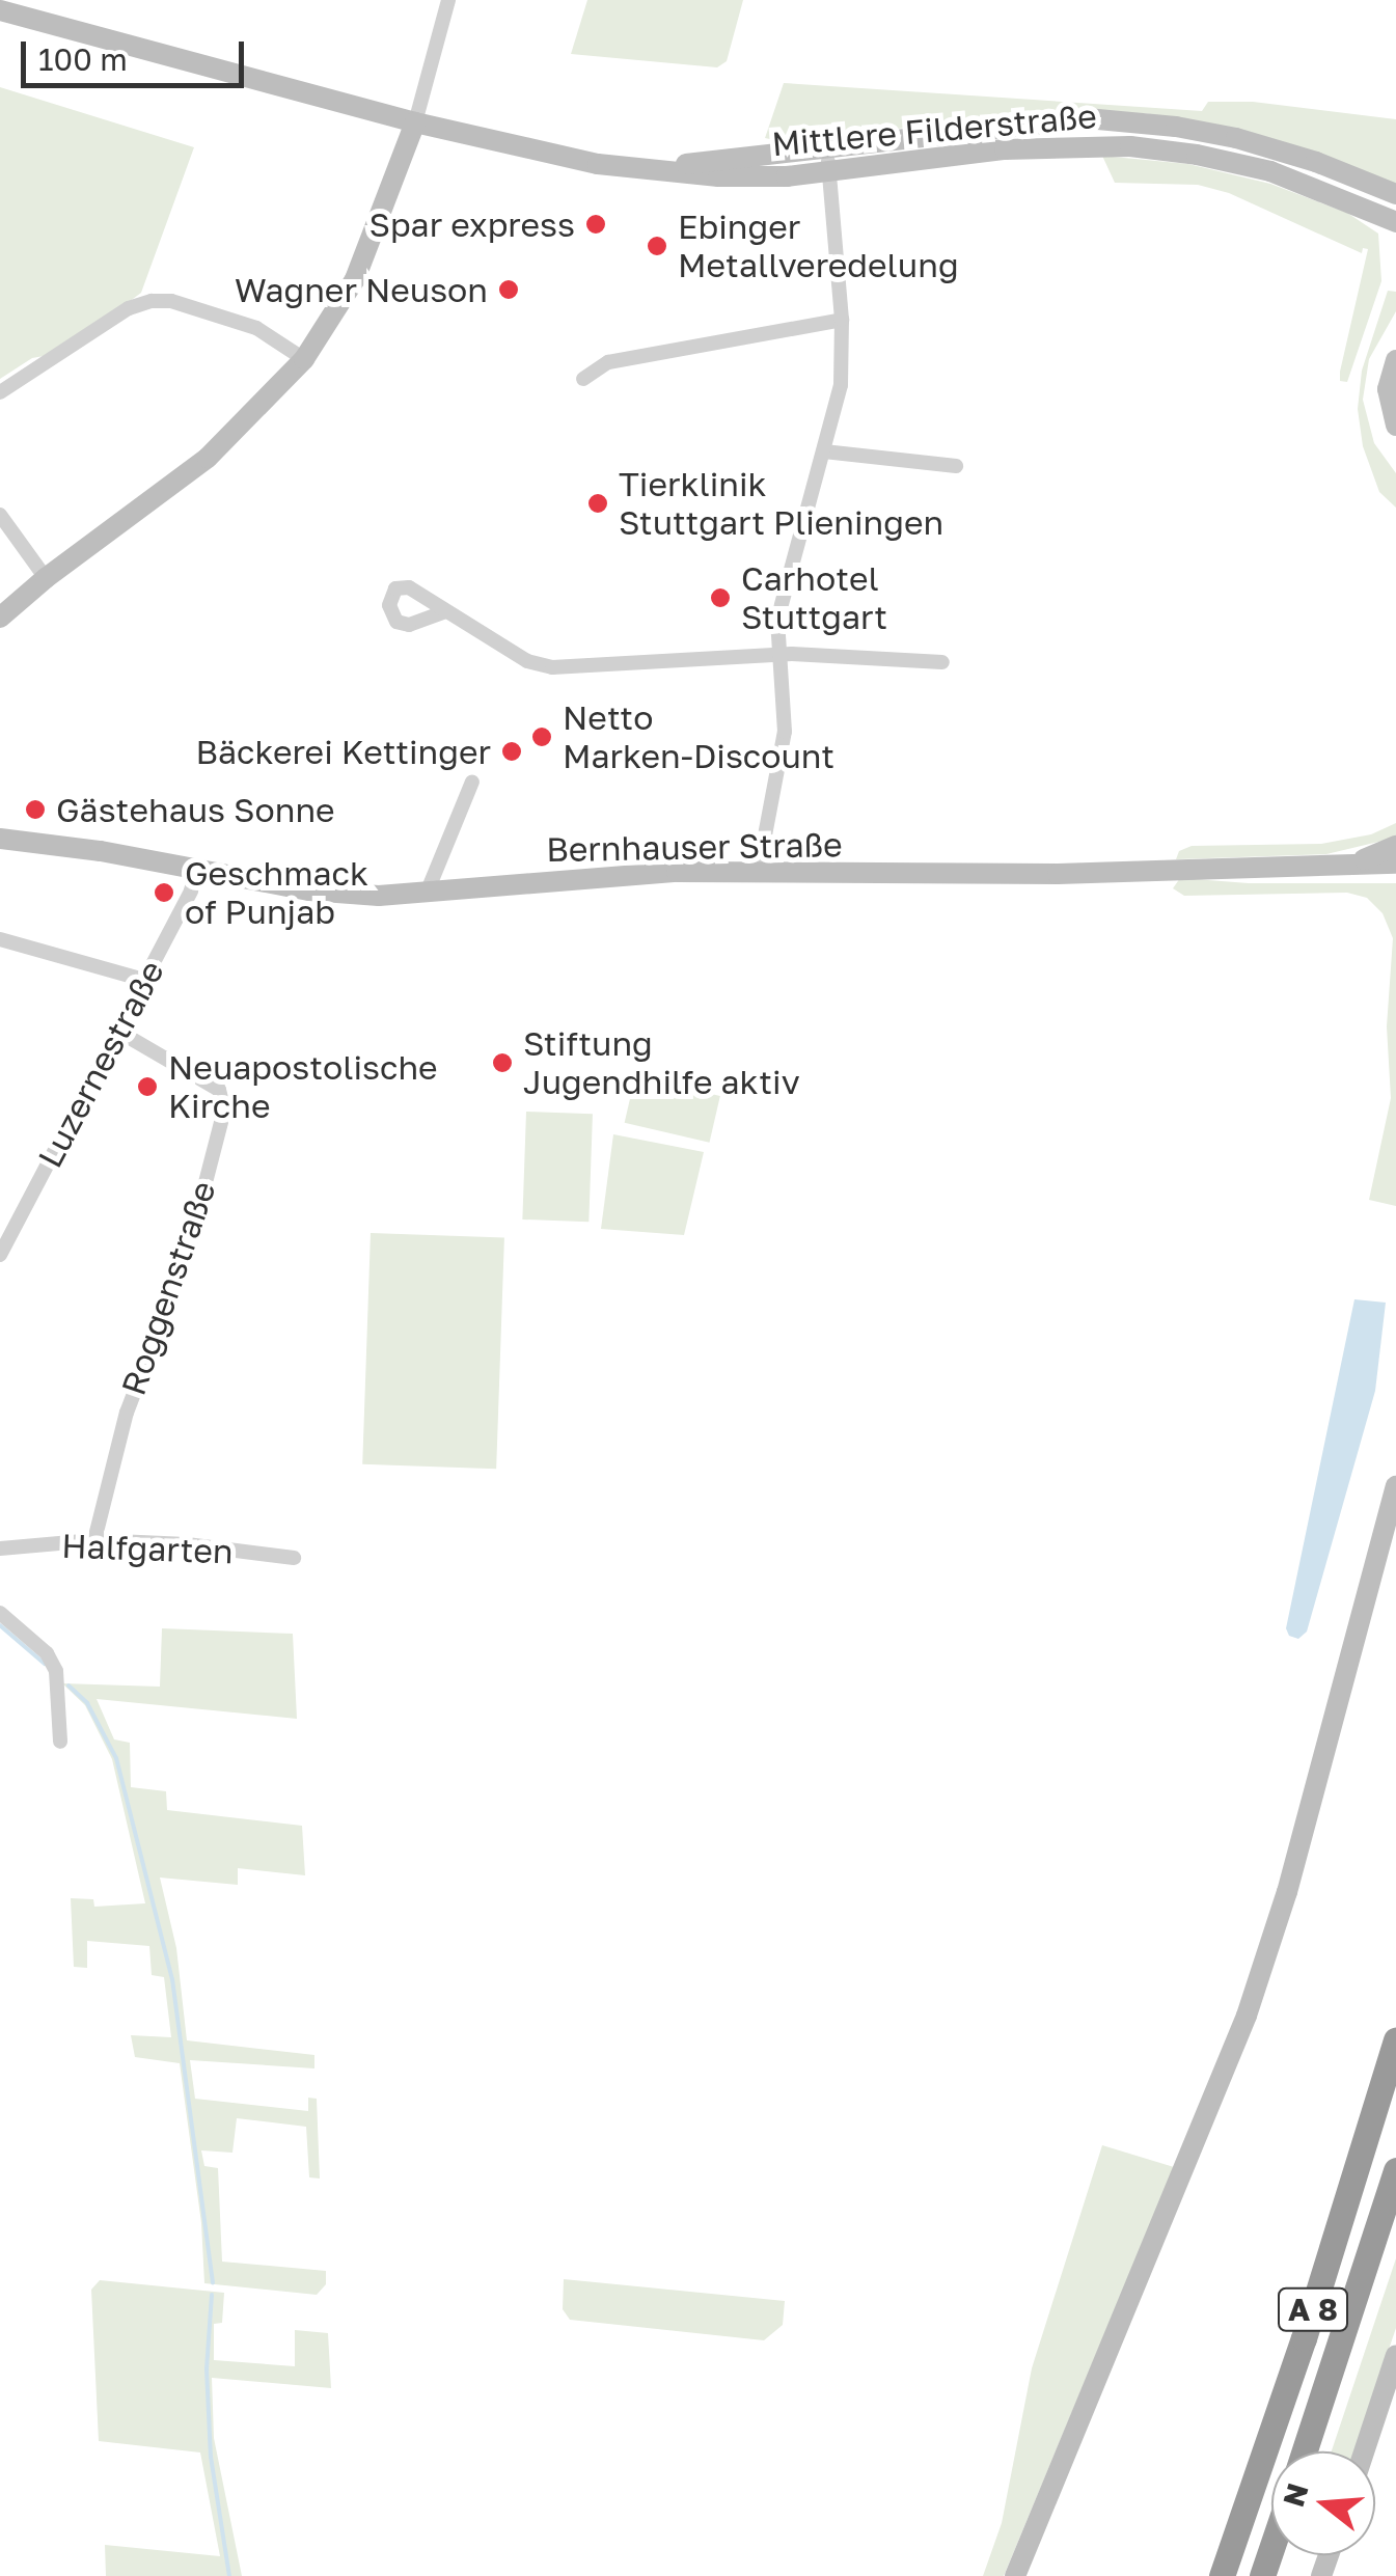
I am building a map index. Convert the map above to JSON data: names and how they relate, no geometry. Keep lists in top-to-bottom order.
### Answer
{
  "streets": {
    "highway": ["A 8"],
    "main road": ["Mittlere Filderstraße", "Bernhauser Straße"],
    "street": ["Luzernestraße", "Roggenstraße", "Halfgarten"]
  },
  "crossings": [
    ["Bernhauser Straße", "Luzernestraße"],
    ["Luzernestraße", "Roggenstraße"],
    ["Roggenstraße", "Halfgarten"]
  ],
  "places": [
    "Spar express",
    "Ebinger Metallveredelung",
    "Wagner Neuson",
    "Tierklinik Stuttgart Plieningen",
    "Carhotel Stuttgart",
    "Netto Marken-Discount",
    "Bäckerei Kettinger",
    "Gästehaus Sonne",
    "Geschmack of Punjab",
    "Stiftung Jugendhilfe aktiv",
    "Neuapostolische Kirche"
  ],
  "scale_bar": "100 m",
  "north": "left"
}
